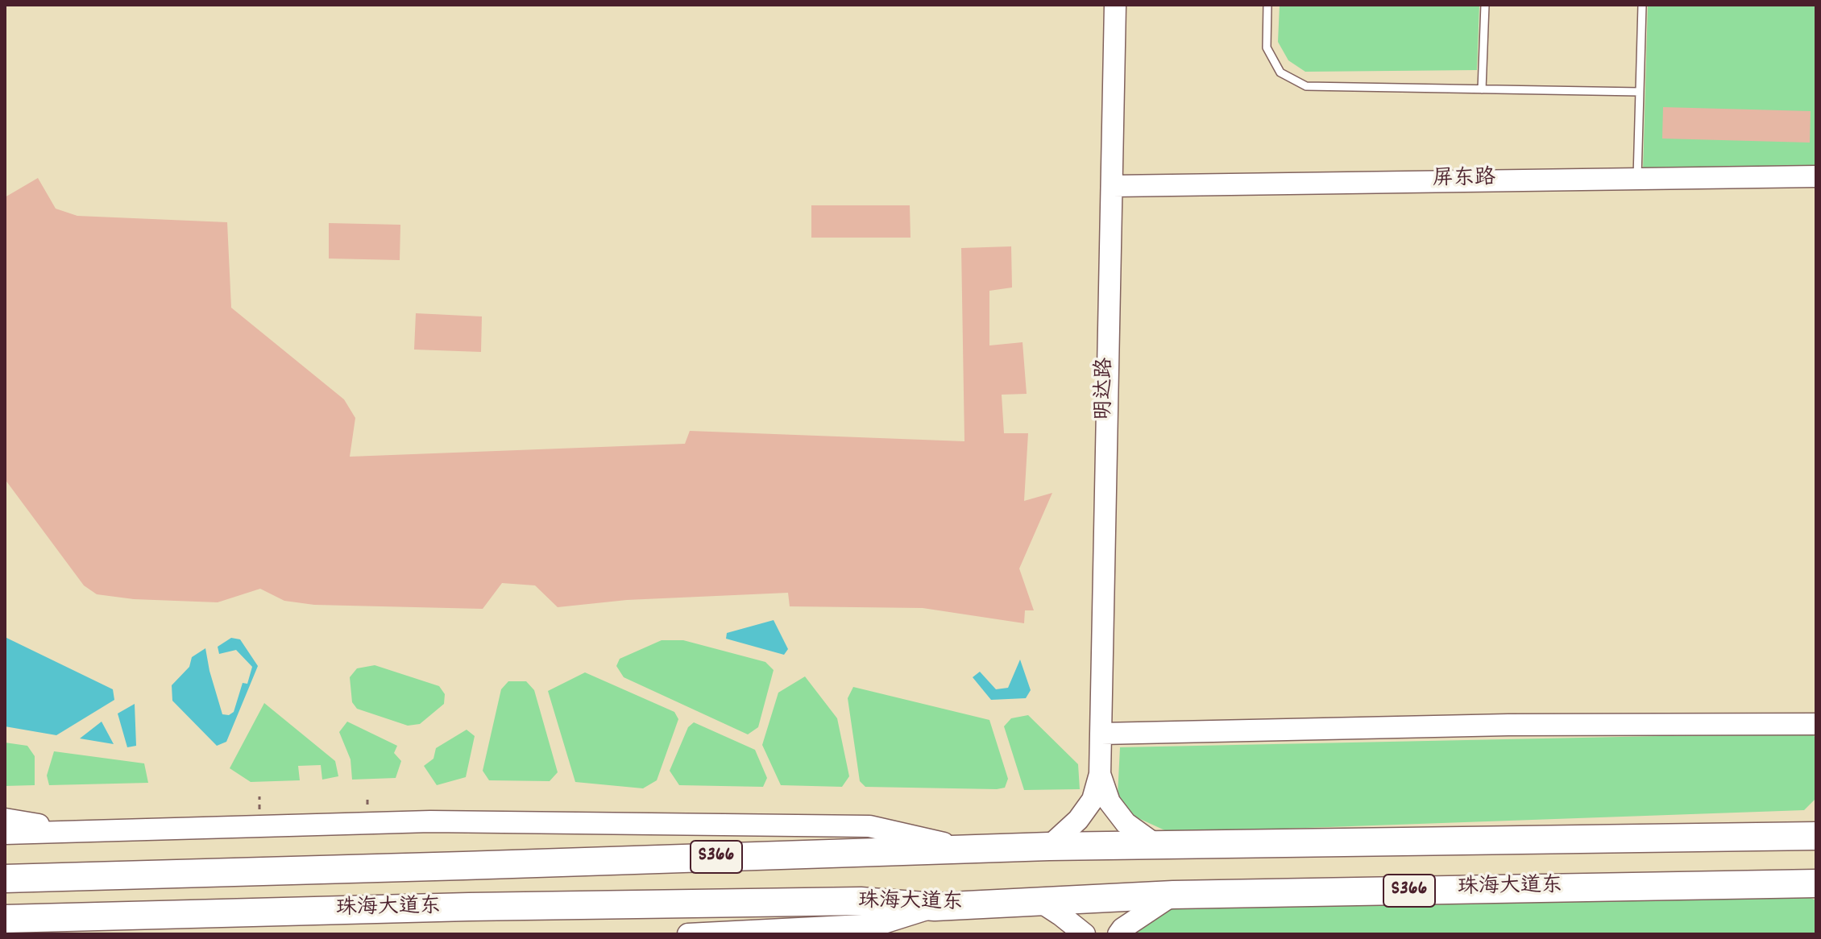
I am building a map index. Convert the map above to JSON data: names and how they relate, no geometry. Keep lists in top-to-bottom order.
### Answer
{
  "streets": {
    "highway": ["S366", "珠海大道东"],
    "street": ["屏东路", "明达路"]
  },
  "crossings": [
    ["屏东路", "明达路"],
    ["明达路", "珠海大道东"]
  ]
}
